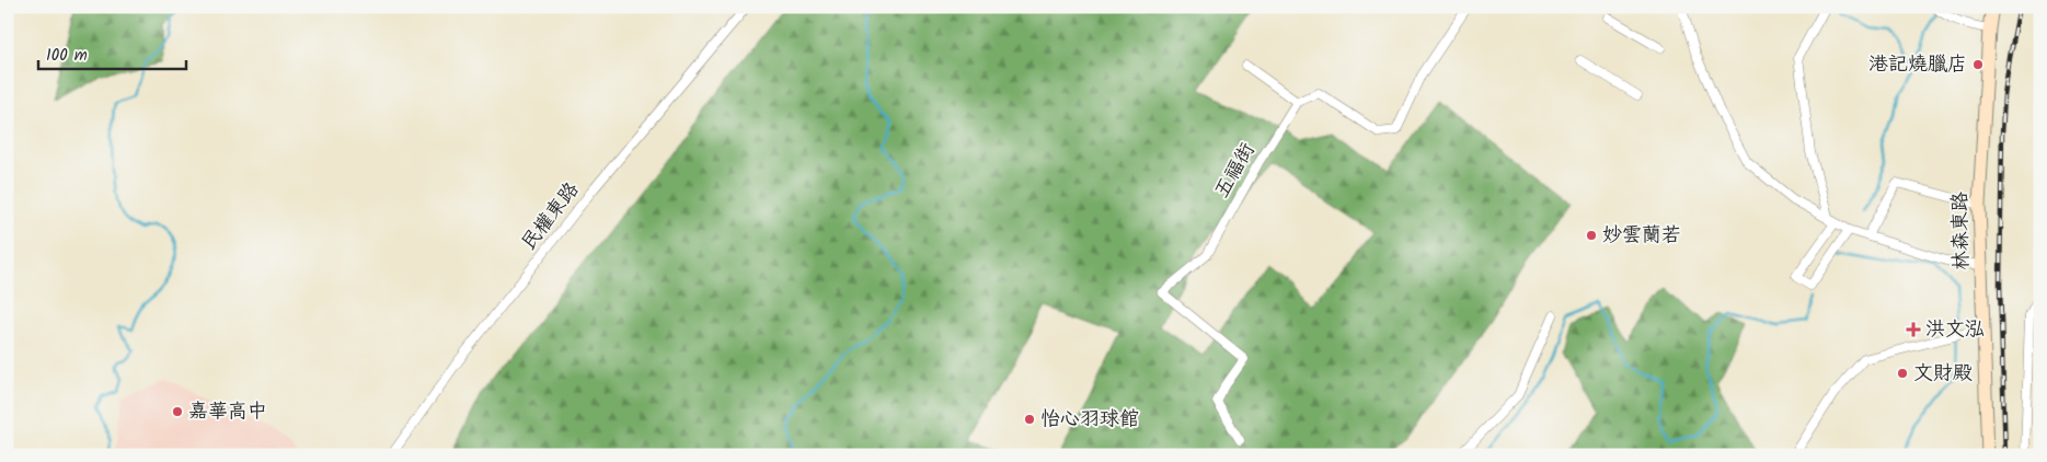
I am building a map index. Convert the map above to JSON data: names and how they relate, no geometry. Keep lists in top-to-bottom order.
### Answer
{
  "streets": {
    "main road": ["林森東路"],
    "street": ["五福街", "民權東路"]
  },
  "places": {
    "other": [
      "港記燒臘店",
      "妙雲蘭若",
      "文財殿",
      "嘉華高中",
      "怡心羽球館"
    ],
    "health": ["洪文泓"]
  },
  "scale_bar": "100 m"
}
